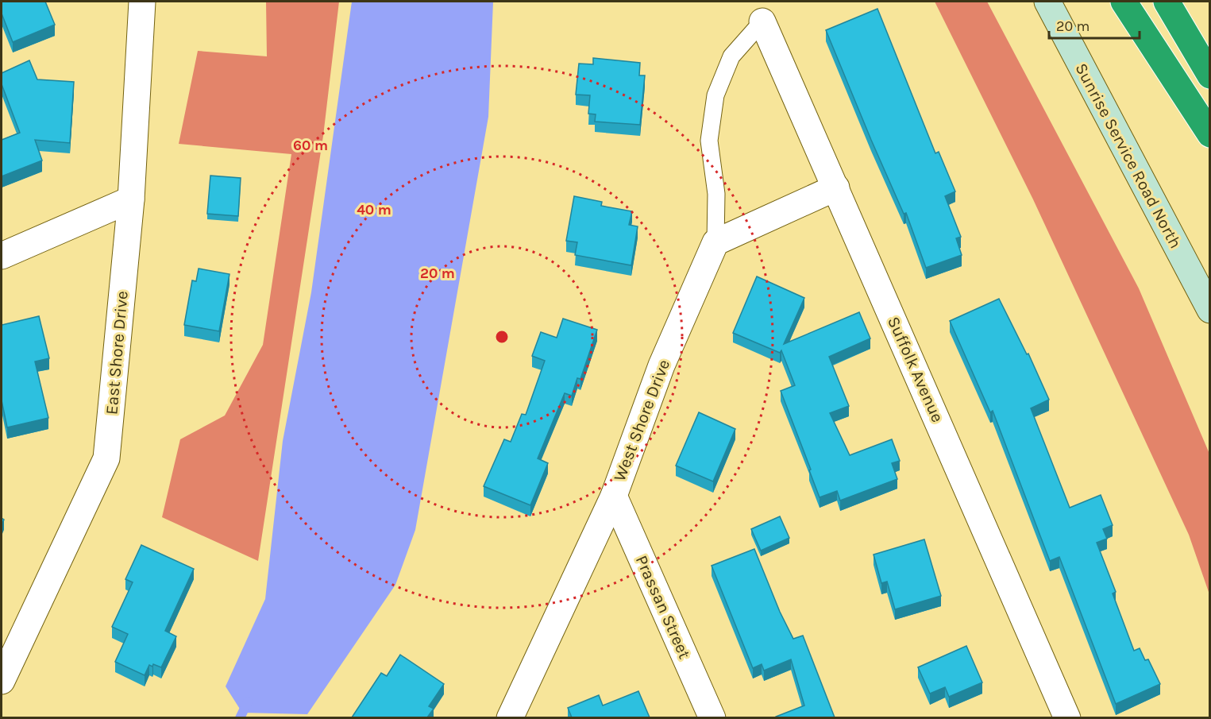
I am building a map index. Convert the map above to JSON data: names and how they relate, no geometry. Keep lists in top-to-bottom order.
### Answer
{
  "streets": {
    "main road": ["Sunrise Service Road North"],
    "street": [
      "East Shore Drive",
      "Suffolk Avenue",
      "West Shore Drive",
      "Prassan Street"
    ]
  },
  "crossings": [
    ["West Shore Drive", "Prassan Street"]
  ],
  "scale_bar": "20 m",
  "rings": ["60 m", "40 m", "20 m"]
}
